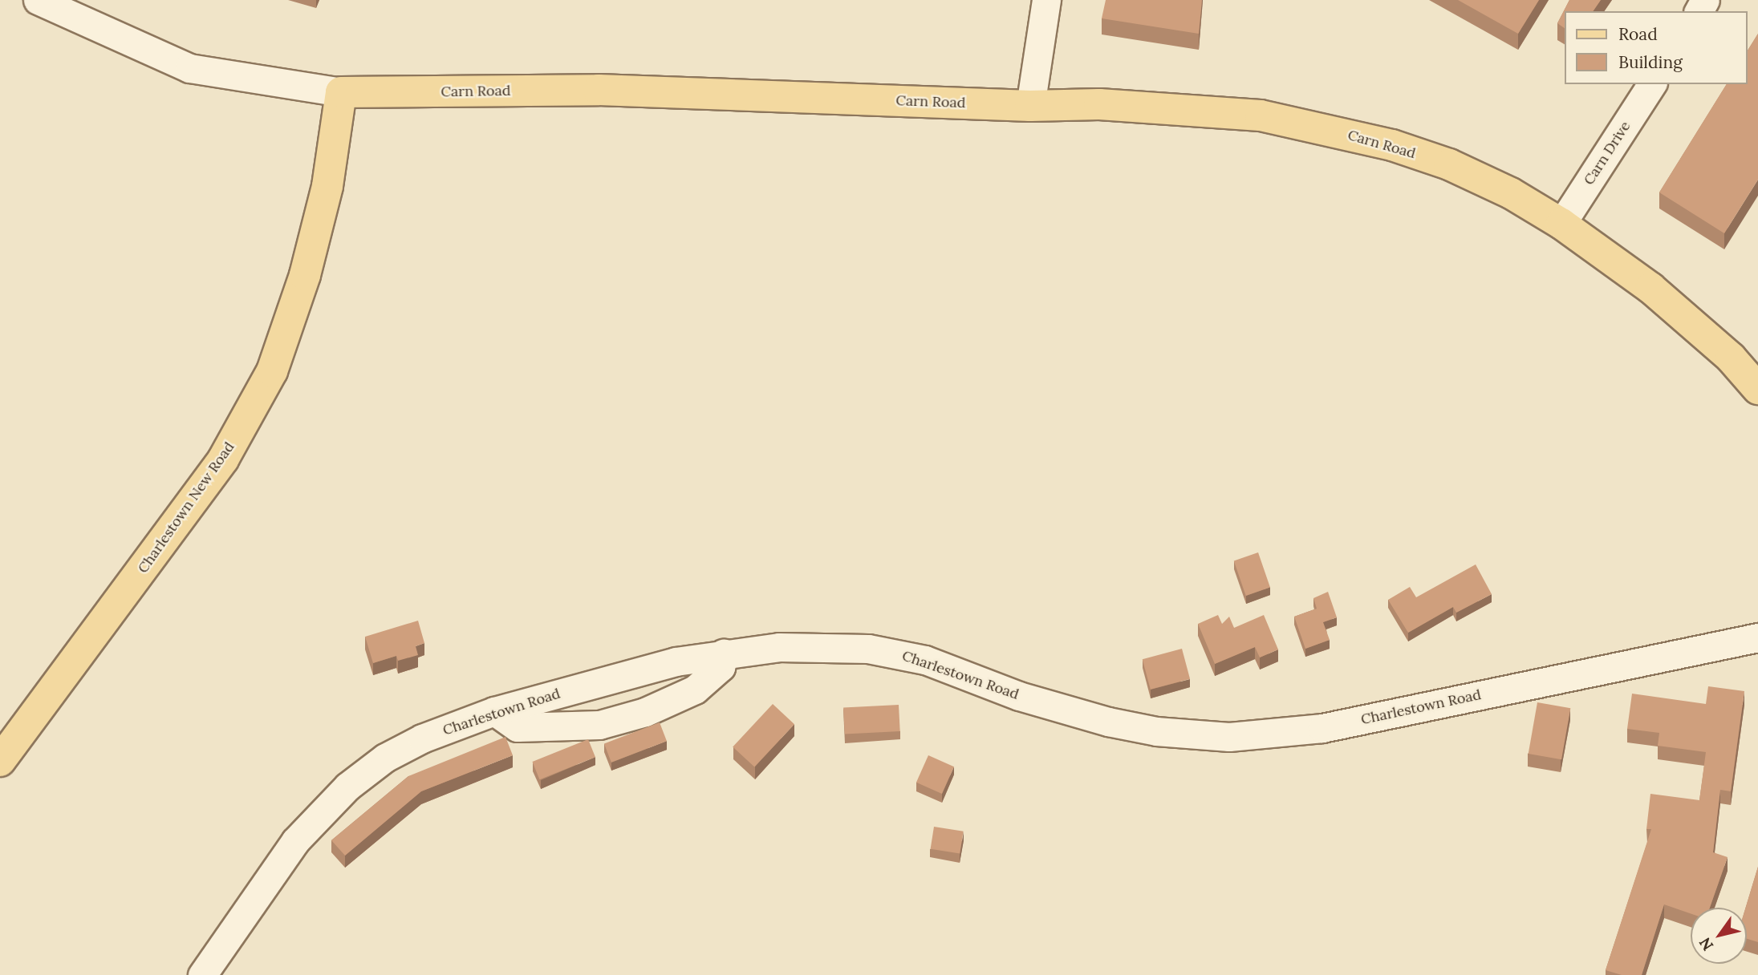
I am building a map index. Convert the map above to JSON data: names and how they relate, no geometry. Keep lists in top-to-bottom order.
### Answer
{
  "streets": {
    "main road": ["Carn Road", "Charlestown New Road"],
    "street": ["Carn Drive", "Charlestown Road"]
  },
  "crossings": [
    ["Carn Road", "Carn Drive"],
    ["Carn Road", "Charlestown New Road"]
  ],
  "legend": ["Road", "Building"],
  "north": "bottom left"
}
